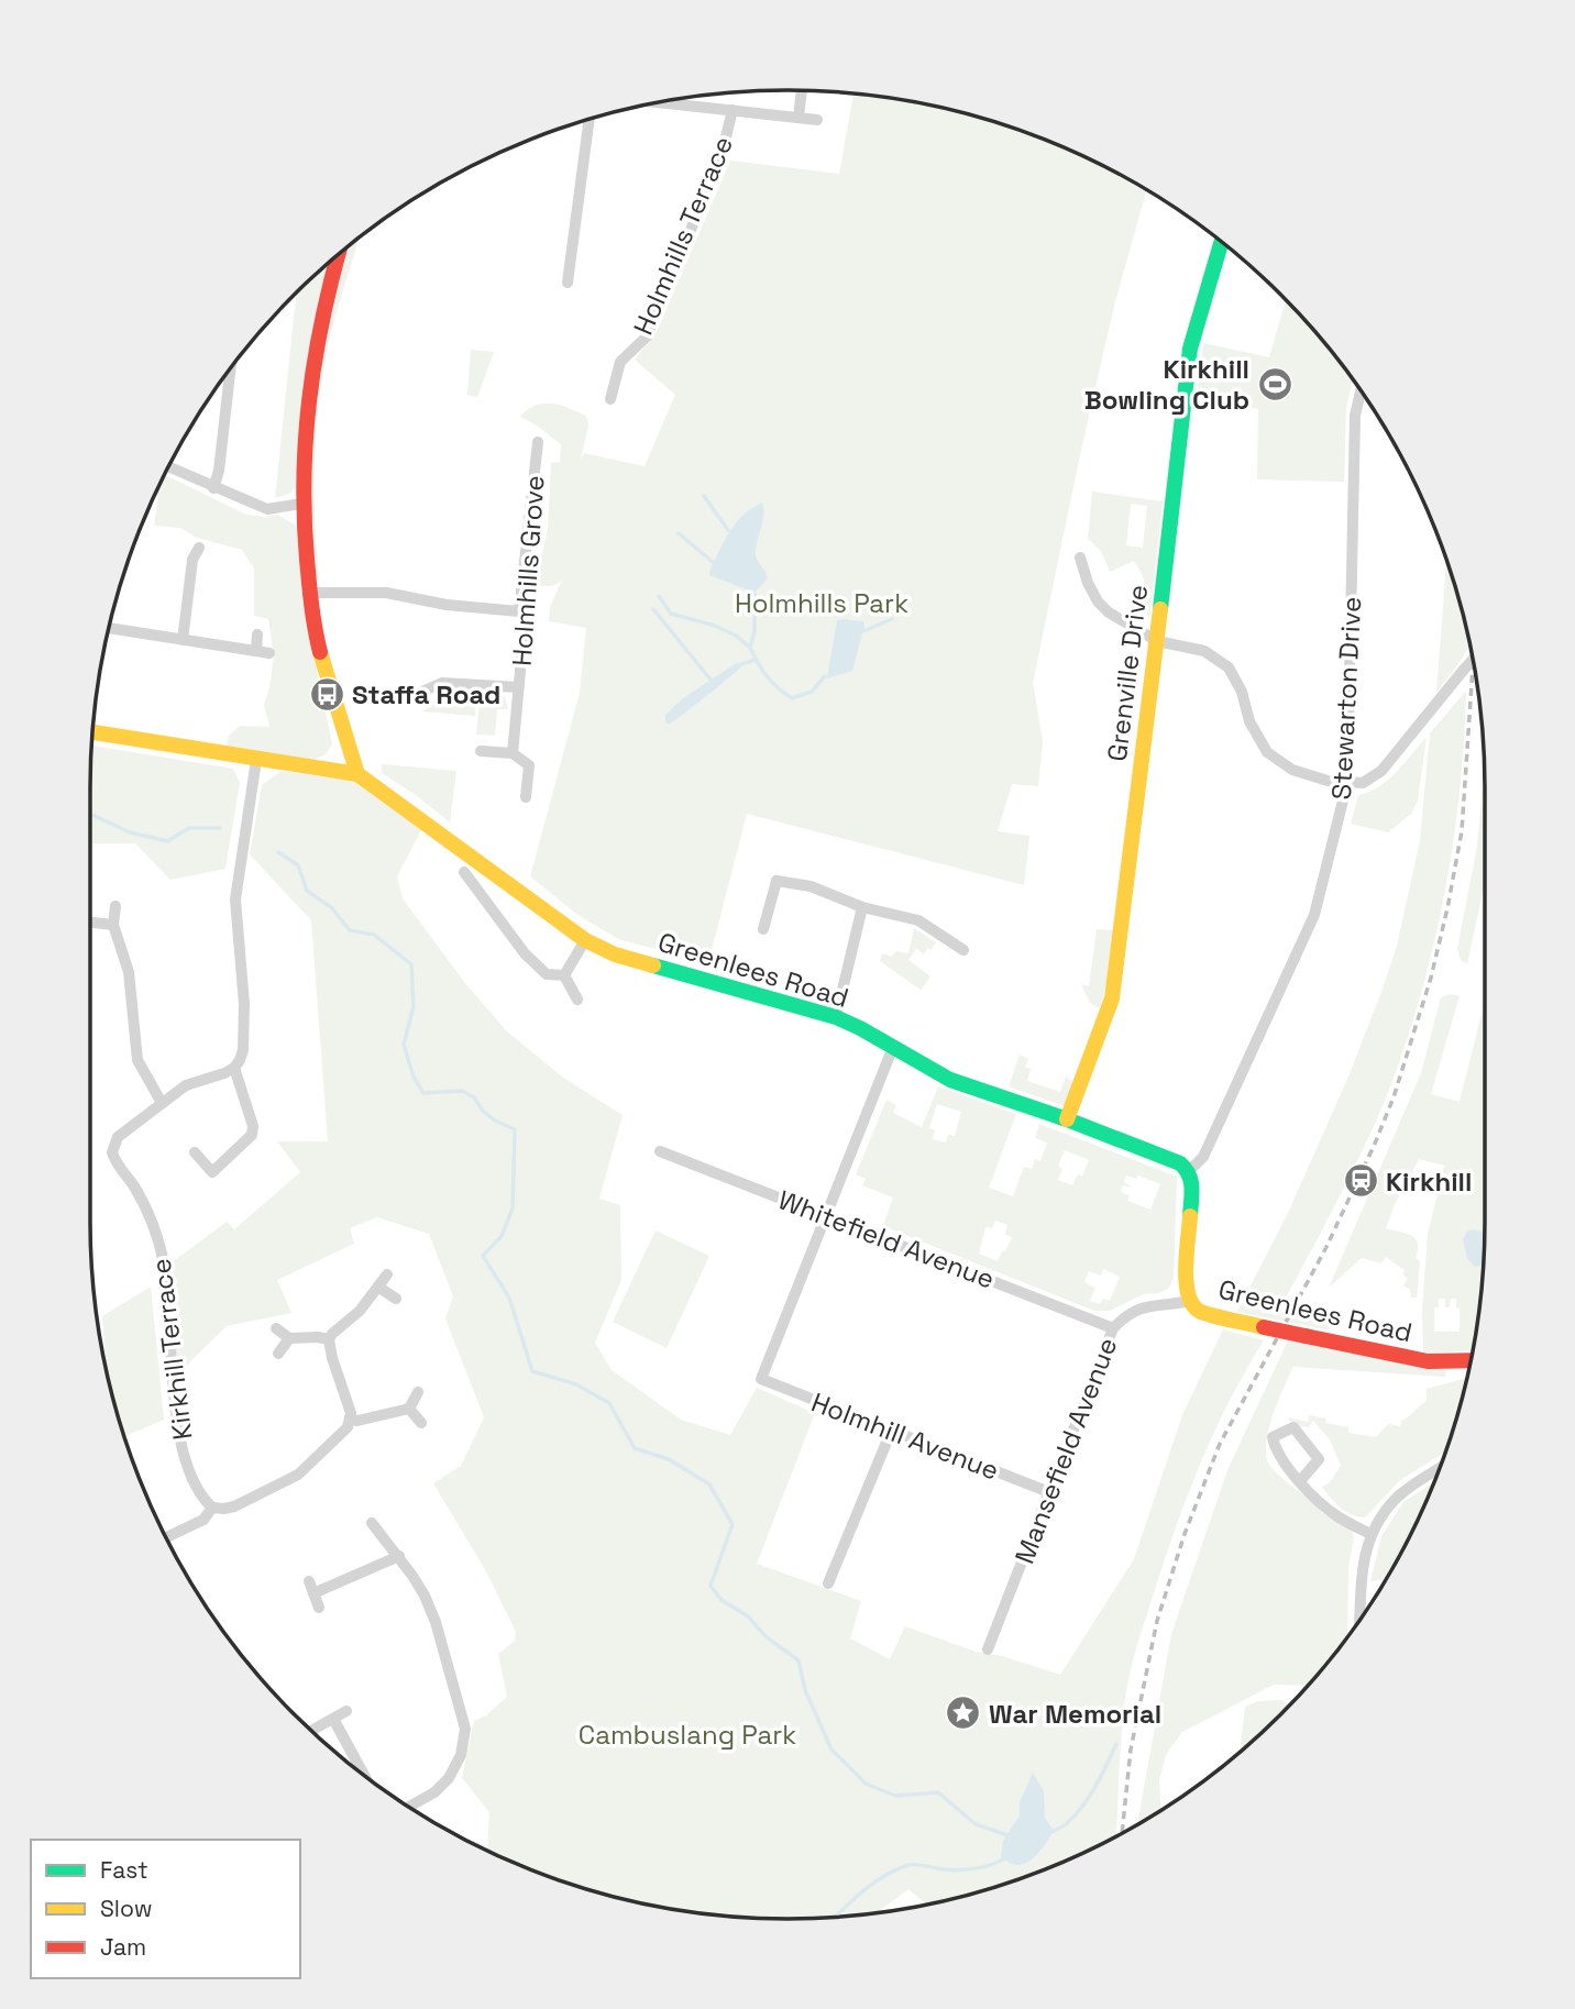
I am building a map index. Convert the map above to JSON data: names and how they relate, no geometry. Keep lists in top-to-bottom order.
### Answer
{
  "streets": {
    "main road": ["Grenville Drive", "Greenlees Road"],
    "street": [
      "Holmhills Terrace",
      "Holmhills Grove",
      "Stewarton Drive",
      "Whitefield Avenue",
      "Kirkhill Terrace",
      "Holmhill Avenue",
      "Mansefield Avenue"
    ]
  },
  "crossings": [
    ["Grenville Drive", "Greenlees Road"],
    ["Stewarton Drive", "Greenlees Road"],
    ["Greenlees Road", "Mansefield Avenue"],
    ["Whitefield Avenue", "Holmhill Avenue"],
    ["Whitefield Avenue", "Mansefield Avenue"],
    ["Holmhill Avenue", "Mansefield Avenue"]
  ],
  "parks": ["Holmhills Park", "Cambuslang Park"],
  "places": {
    "sports": ["Kirkhill Bowling Club"],
    "bus stop": ["Staffa Road"],
    "station": ["Kirkhill"],
    "place": ["War Memorial"]
  },
  "legend": ["Fast", "Slow", "Jam"]
}
